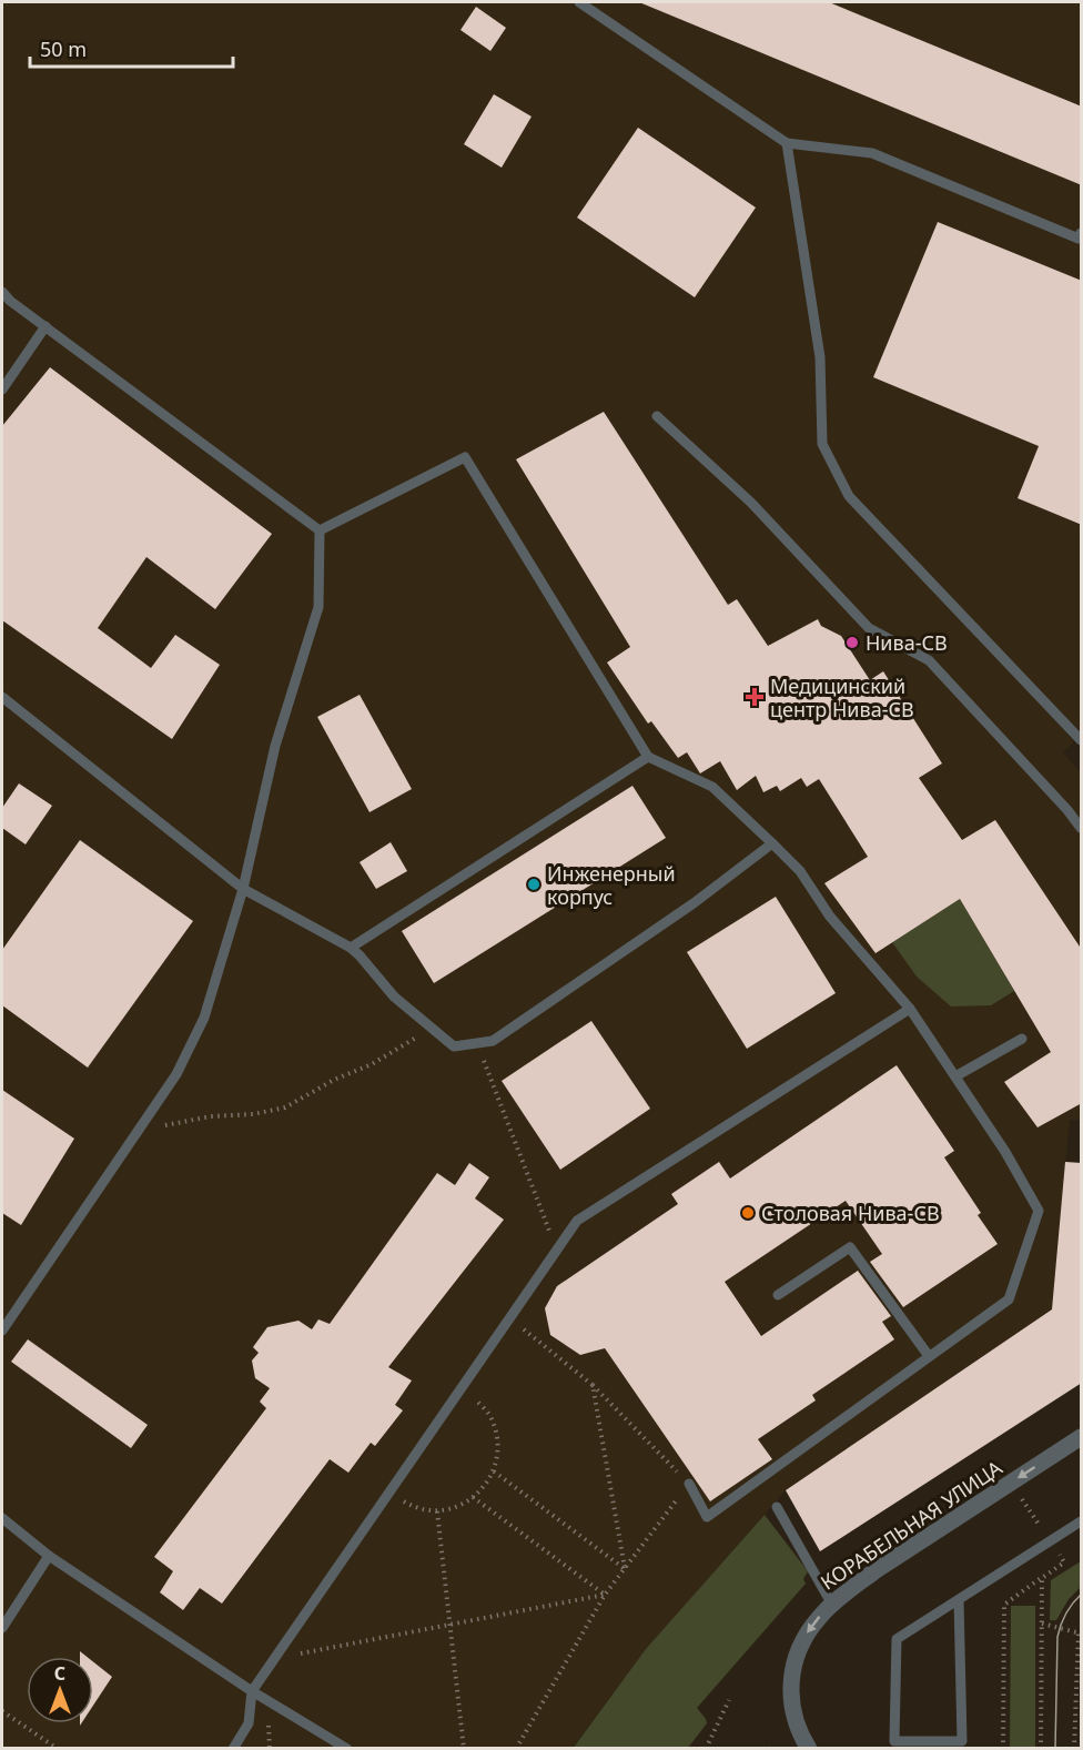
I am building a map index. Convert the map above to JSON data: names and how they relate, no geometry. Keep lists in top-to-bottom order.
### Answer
{
  "streets": {
    "street": ["КОРАБЕЛЬНАЯ УЛИЦА"]
  },
  "one_way": ["КОРАБЕЛЬНАЯ УЛИЦА"],
  "places": {
    "other": ["Нива-СВ", "Инженерный корпус", "Столовая Нива-СВ"],
    "health": ["Медицинский центр Нива-СВ"]
  },
  "scale_bar": "50 m",
  "north": "top"
}
